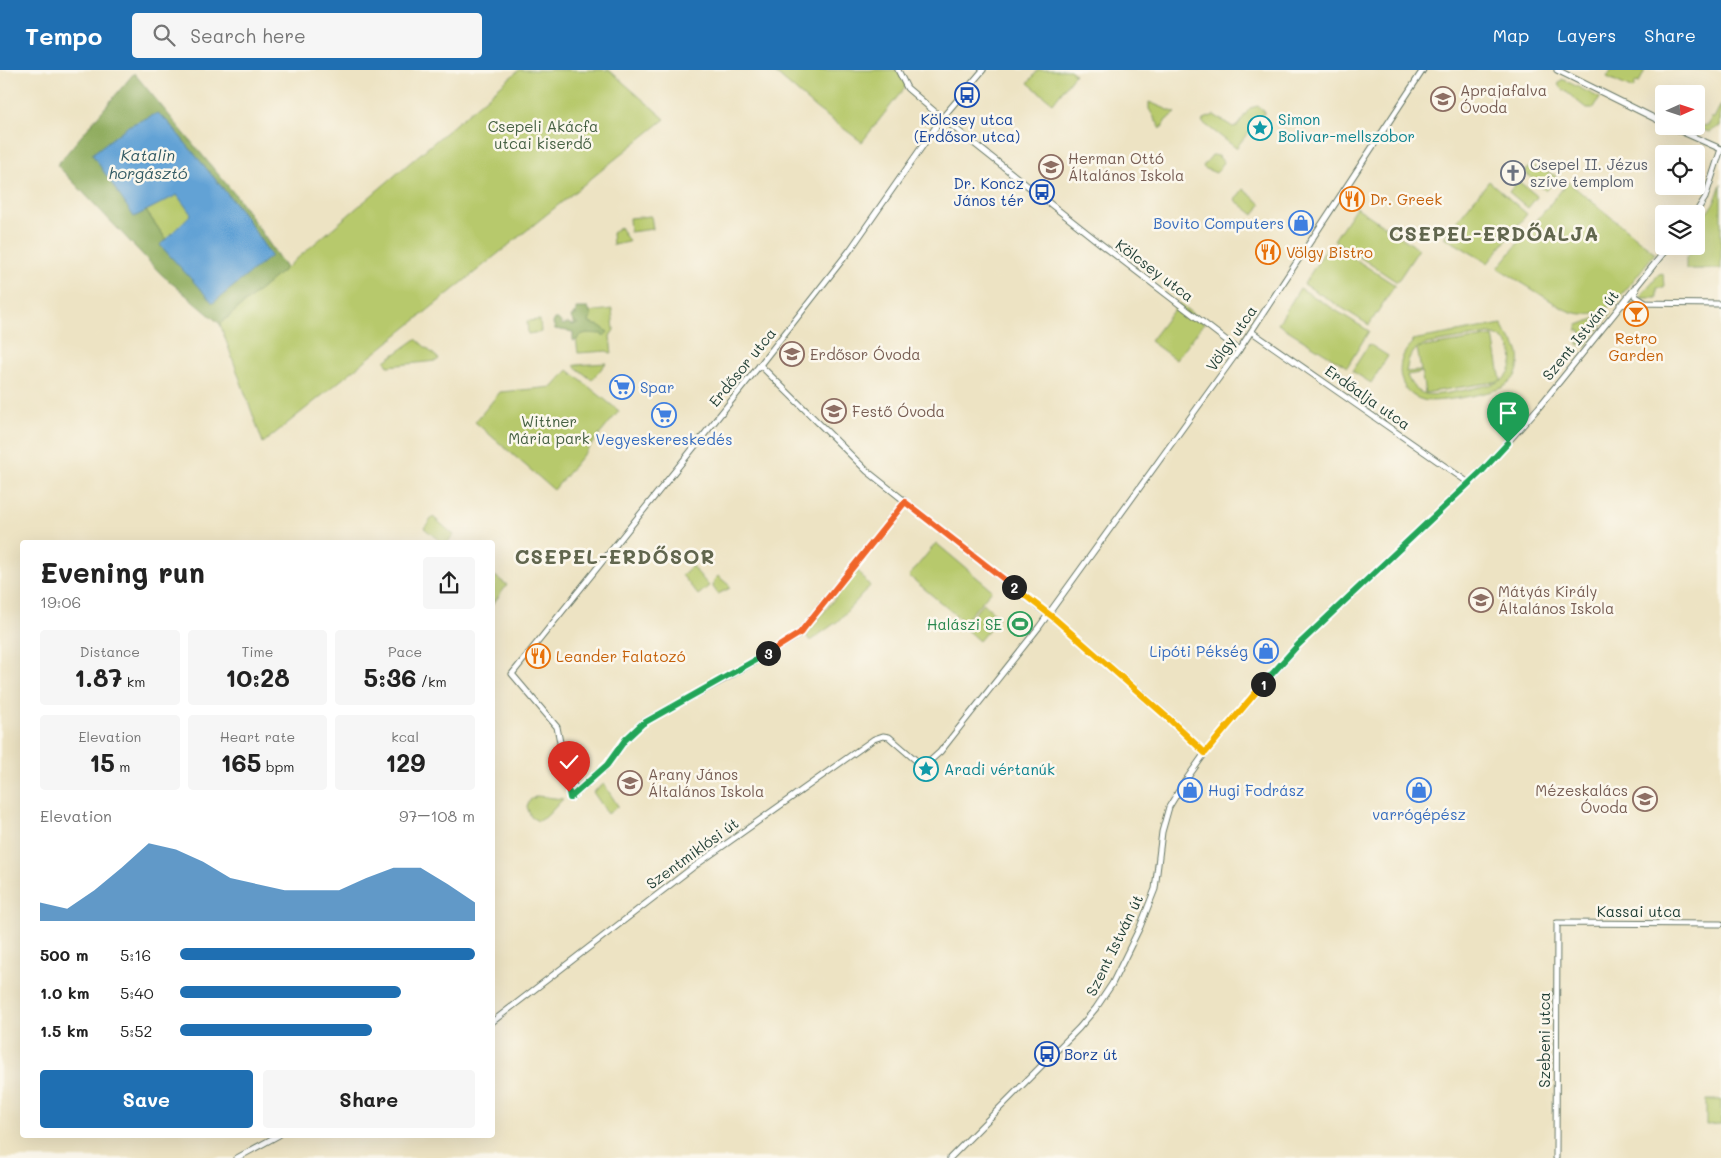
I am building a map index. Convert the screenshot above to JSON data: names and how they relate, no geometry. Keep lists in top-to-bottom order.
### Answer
{
  "streets": {
    "street": [
      "Kölcsey utca",
      "Szent István út",
      "Völgy utca",
      "Erdősor utca",
      "Erdőalja utca",
      "Szentmiklósi út",
      "Kassai utca",
      "Szebeni utca"
    ]
  },
  "crossings": [
    ["Kölcsey utca", "Völgy utca"],
    ["Kölcsey utca", "Erdősor utca"],
    ["Szent István út", "Erdőalja utca"],
    ["Völgy utca", "Erdőalja utca"],
    ["Völgy utca", "Szentmiklósi út"],
    ["Kassai utca", "Szebeni utca"]
  ],
  "districts": ["CSEPEL-ERDŐALJA", "CSEPEL-ERDŐSOR"],
  "water": ["Katalin horgásztó"],
  "parks": ["Csepeli Akácfa utcai kiserdő", "Wittner Mária park"],
  "places": {
    "bus stop": ["Kölcsey utca (Erdősor utca)", "Dr. Koncz János tér", "Borz út"],
    "school or university": [
      "Aprajafalva Óvoda",
      "Herman Ottó Általános Iskola",
      "Erdősor Óvoda",
      "Festő Óvoda",
      "Mátyás Király Általános Iskola",
      "Arany János Általános Iskola",
      "Mézeskalács Óvoda"
    ],
    "place": ["Simon Bolivar-mellszobor", "Aradi vértanúk"],
    "church": ["Csepel II. Jézus szíve templom"],
    "restaurant": ["Dr. Greek", "Völgy Bistro", "Leander Falatozó"],
    "shop": [
      "Bovito Computers",
      "Lipóti Pékség",
      "Hugi Fodrász",
      "varrógépész"
    ],
    "bar": ["Retro Garden"],
    "supermarket": ["Spar", "Vegyeskereskedés"],
    "sports": ["Halászi SE"]
  },
  "north": "right",
  "page": {
    "header": "Tempo",
    "search": "Search here",
    "nav": ["Map", "Layers", "Share"],
    "heading": ["Evening run", "19:06"],
    "pins": ["2", "3", "1"],
    "stats": [
      ["Distance", "1.87 km"],
      ["Time", "10:28"],
      ["Pace", "5:36 /km"],
      ["Elevation", "15 m"],
      ["Heart rate", "165 bpm"],
      ["kcal", "129"]
    ],
    "chart": ["Elevation", "97–108 m"],
    "list": [
      {
        "name": "500 m",
        "note": "5:16"
      },
      {
        "name": "1.0 km",
        "note": "5:40"
      },
      {
        "name": "1.5 km",
        "note": "5:52"
      }
    ],
    "buttons": ["Save", "Share"]
  }
}
